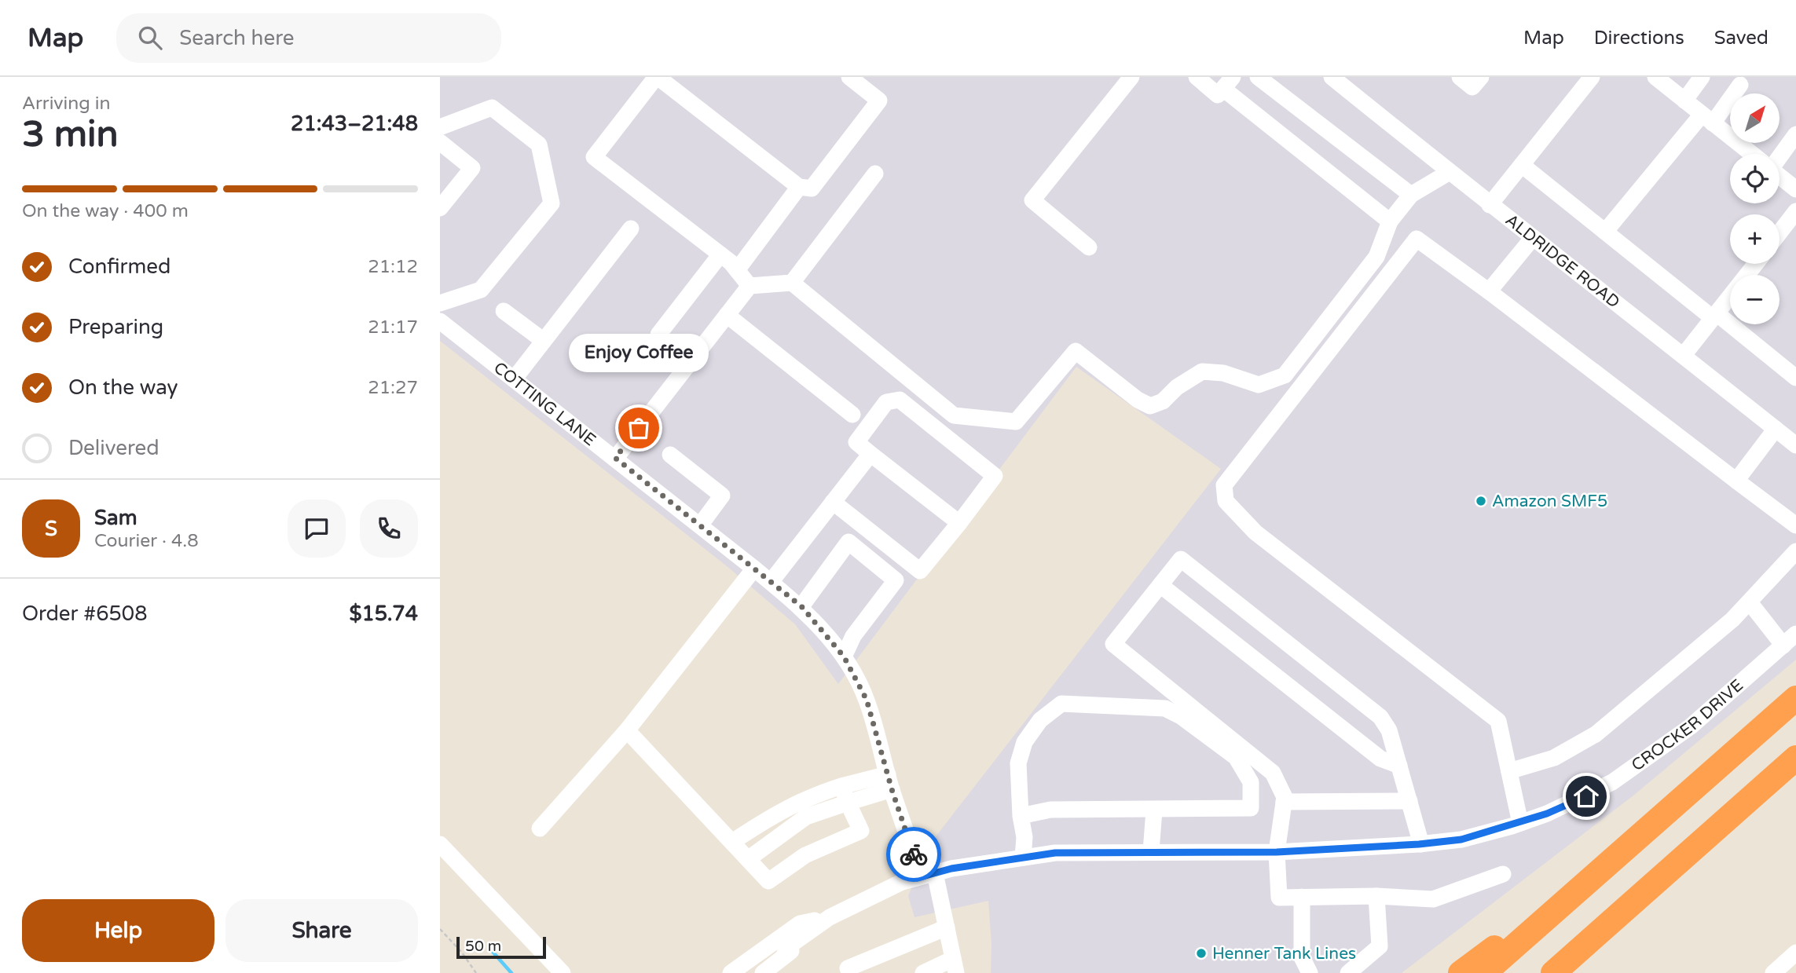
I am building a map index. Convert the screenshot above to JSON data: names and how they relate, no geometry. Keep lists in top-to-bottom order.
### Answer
{
  "streets": {
    "street": ["ALDRIDGE ROAD", "COTTING LANE", "CROCKER DRIVE"]
  },
  "crossings": [
    ["COTTING LANE", "CROCKER DRIVE"]
  ],
  "places": ["Enjoy Coffee", "Amazon SMF5", "Henner Tank Lines"],
  "scale_bar": "50 m",
  "north": "top right",
  "page": {
    "header": "Map",
    "search": "Search here",
    "nav": ["Map", "Directions", "Saved"],
    "heading": ["3 min", "Arriving in", "21:43–21:48"],
    "panel": [
      "Sam",
      "Courier · 4.8",
      "Order #6508",
      "$15.74"
    ],
    "map_buttons": ["+", "−"],
    "bar": "On the way · 400 m",
    "list": [
      ["Confirmed", "21:12"],
      ["Preparing", "21:17"],
      ["On the way", "21:27"],
      "Delivered"
    ],
    "bubble": "Enjoy Coffee",
    "round": "S",
    "buttons": ["Help", "Share"],
    "scale": "50 m"
  }
}
